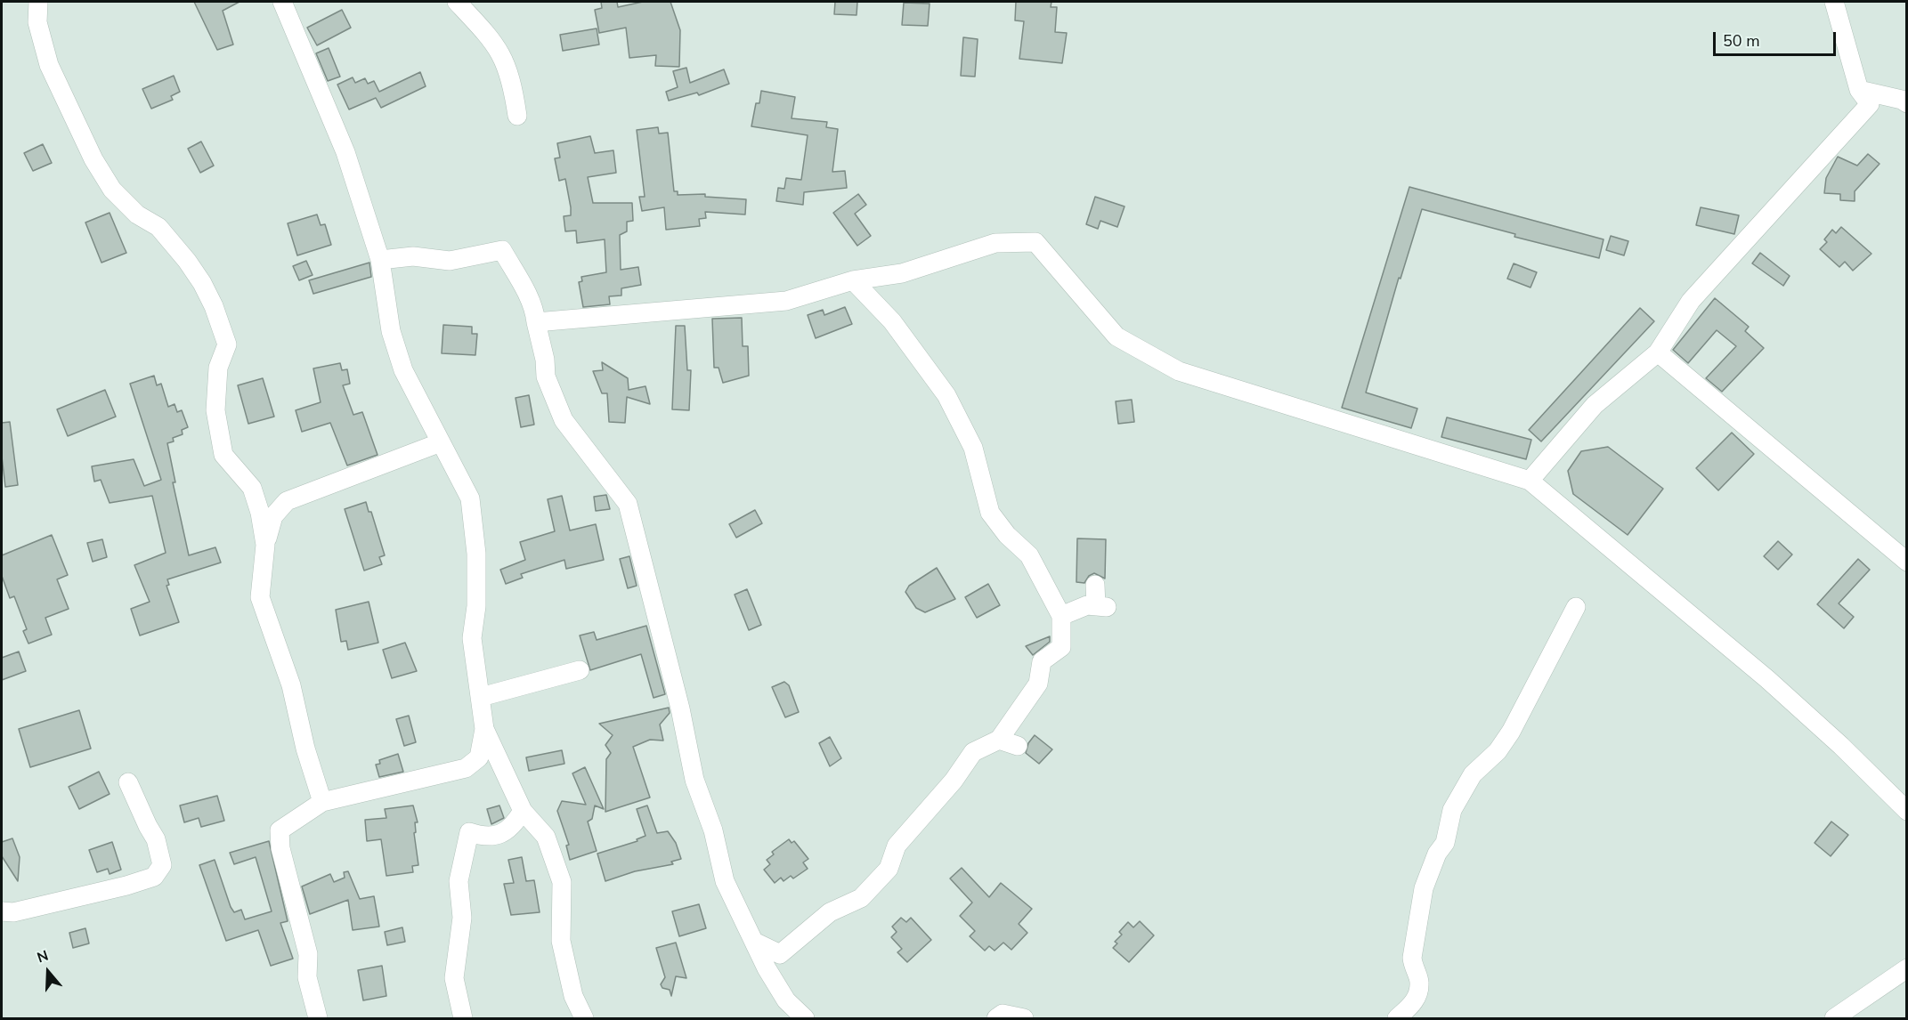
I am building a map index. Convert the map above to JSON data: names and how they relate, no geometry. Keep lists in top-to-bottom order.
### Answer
{
  "scale_bar": "50 m",
  "north": "top"
}
